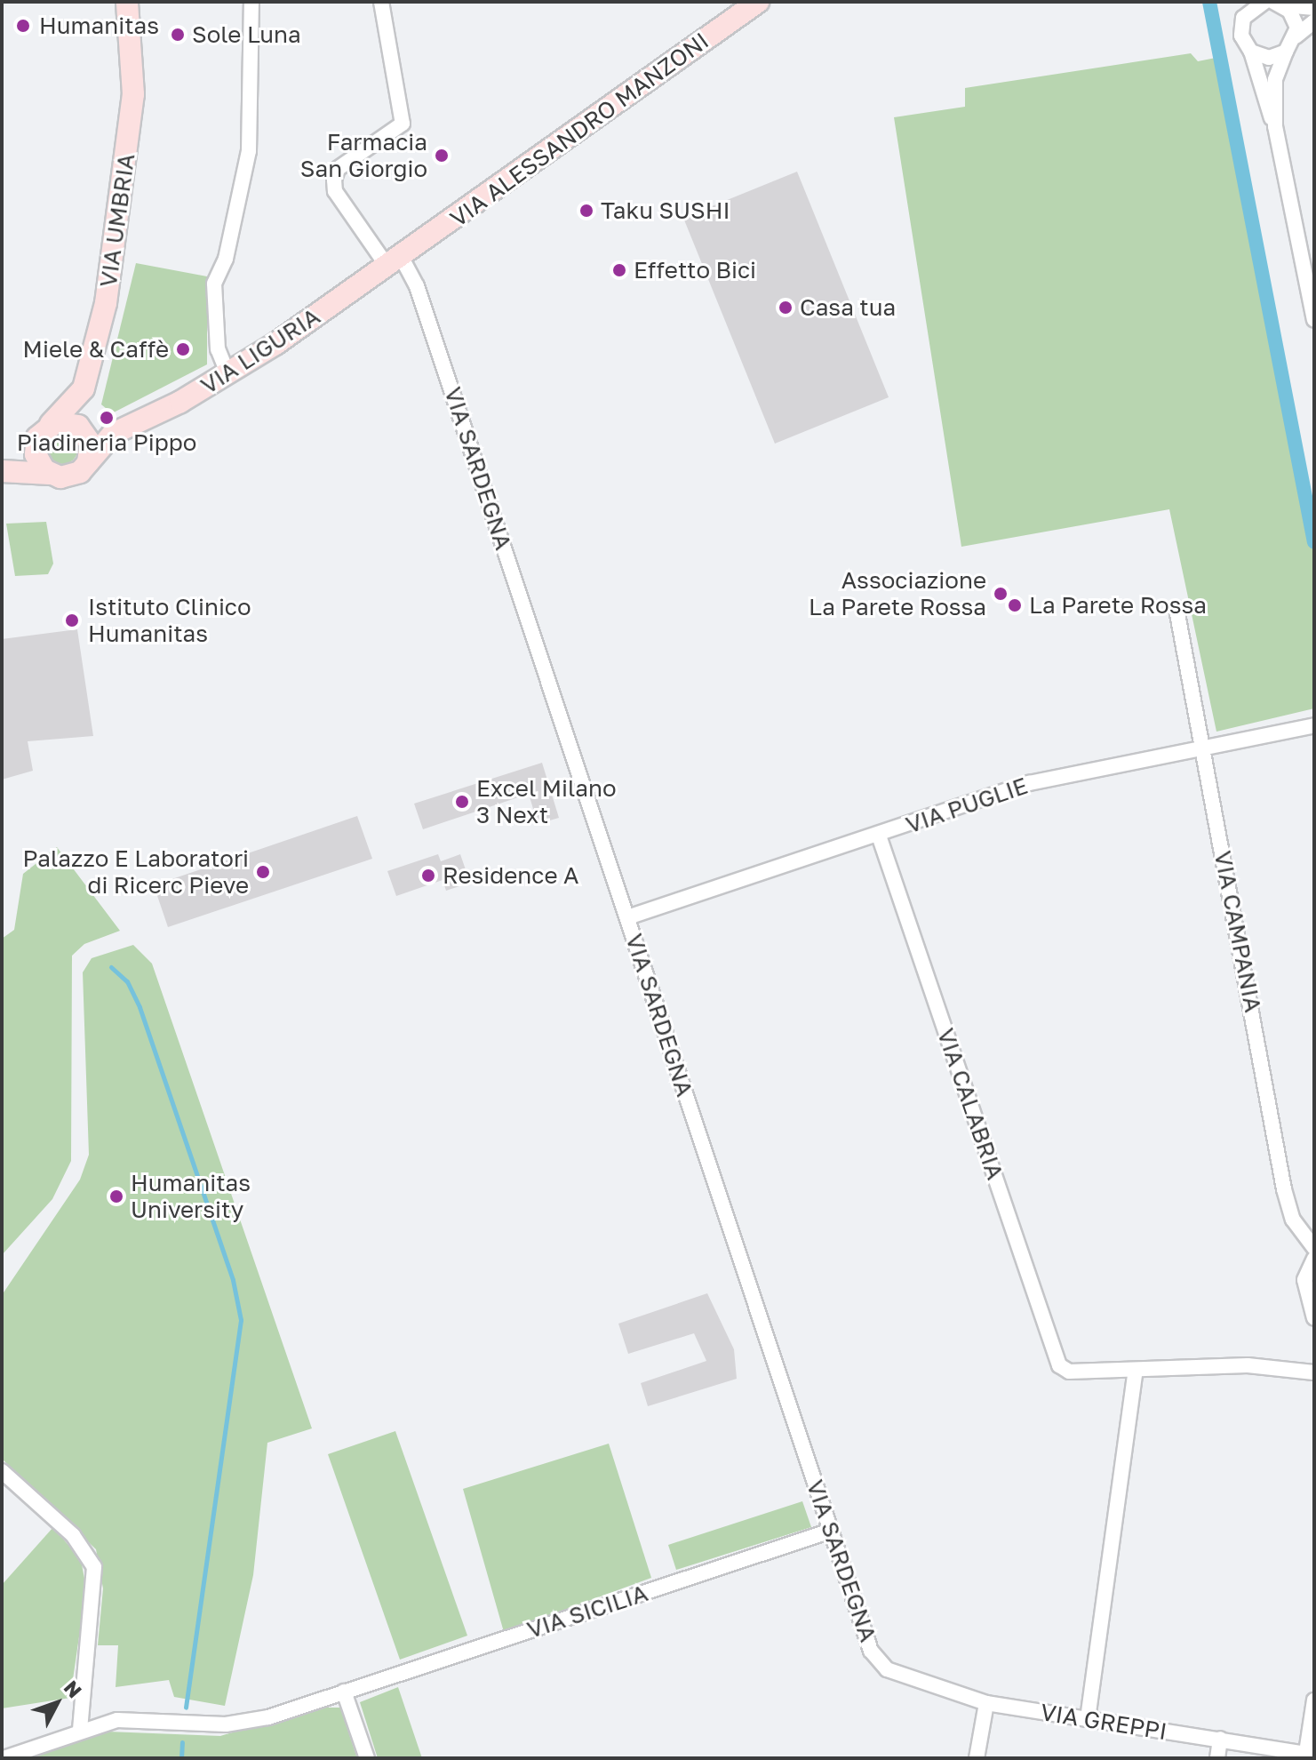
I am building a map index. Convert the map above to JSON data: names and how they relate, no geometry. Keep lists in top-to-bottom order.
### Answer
{
  "streets": {
    "street": [
      "VIA ALESSANDRO MANZONI",
      "VIA UMBRIA",
      "VIA LIGURIA",
      "VIA SARDEGNA",
      "VIA PUGLIE",
      "VIA CAMPANIA",
      "VIA CALABRIA",
      "VIA SICILIA",
      "VIA GREPPI"
    ]
  },
  "crossings": [
    ["VIA ALESSANDRO MANZONI", "VIA LIGURIA"],
    ["VIA ALESSANDRO MANZONI", "VIA SARDEGNA"],
    ["VIA UMBRIA", "VIA LIGURIA"],
    ["VIA LIGURIA", "VIA SARDEGNA"],
    ["VIA SARDEGNA", "VIA PUGLIE"],
    ["VIA SARDEGNA", "VIA SICILIA"],
    ["VIA SARDEGNA", "VIA GREPPI"],
    ["VIA PUGLIE", "VIA CAMPANIA"],
    ["VIA PUGLIE", "VIA CALABRIA"]
  ],
  "places": [
    "Humanitas",
    "Sole Luna",
    "Farmacia San Giorgio",
    "Taku SUSHI",
    "Effetto Bici",
    "Casa tua",
    "Miele & Caffè",
    "Piadineria Pippo",
    "Associazione La Parete Rossa",
    "La Parete Rossa",
    "Istituto Clinico Humanitas",
    "Excel Milano 3 Next",
    "Palazzo E Laboratori di Ricerc Pieve",
    "Residence A",
    "Humanitas University"
  ],
  "north": "top right"
}
